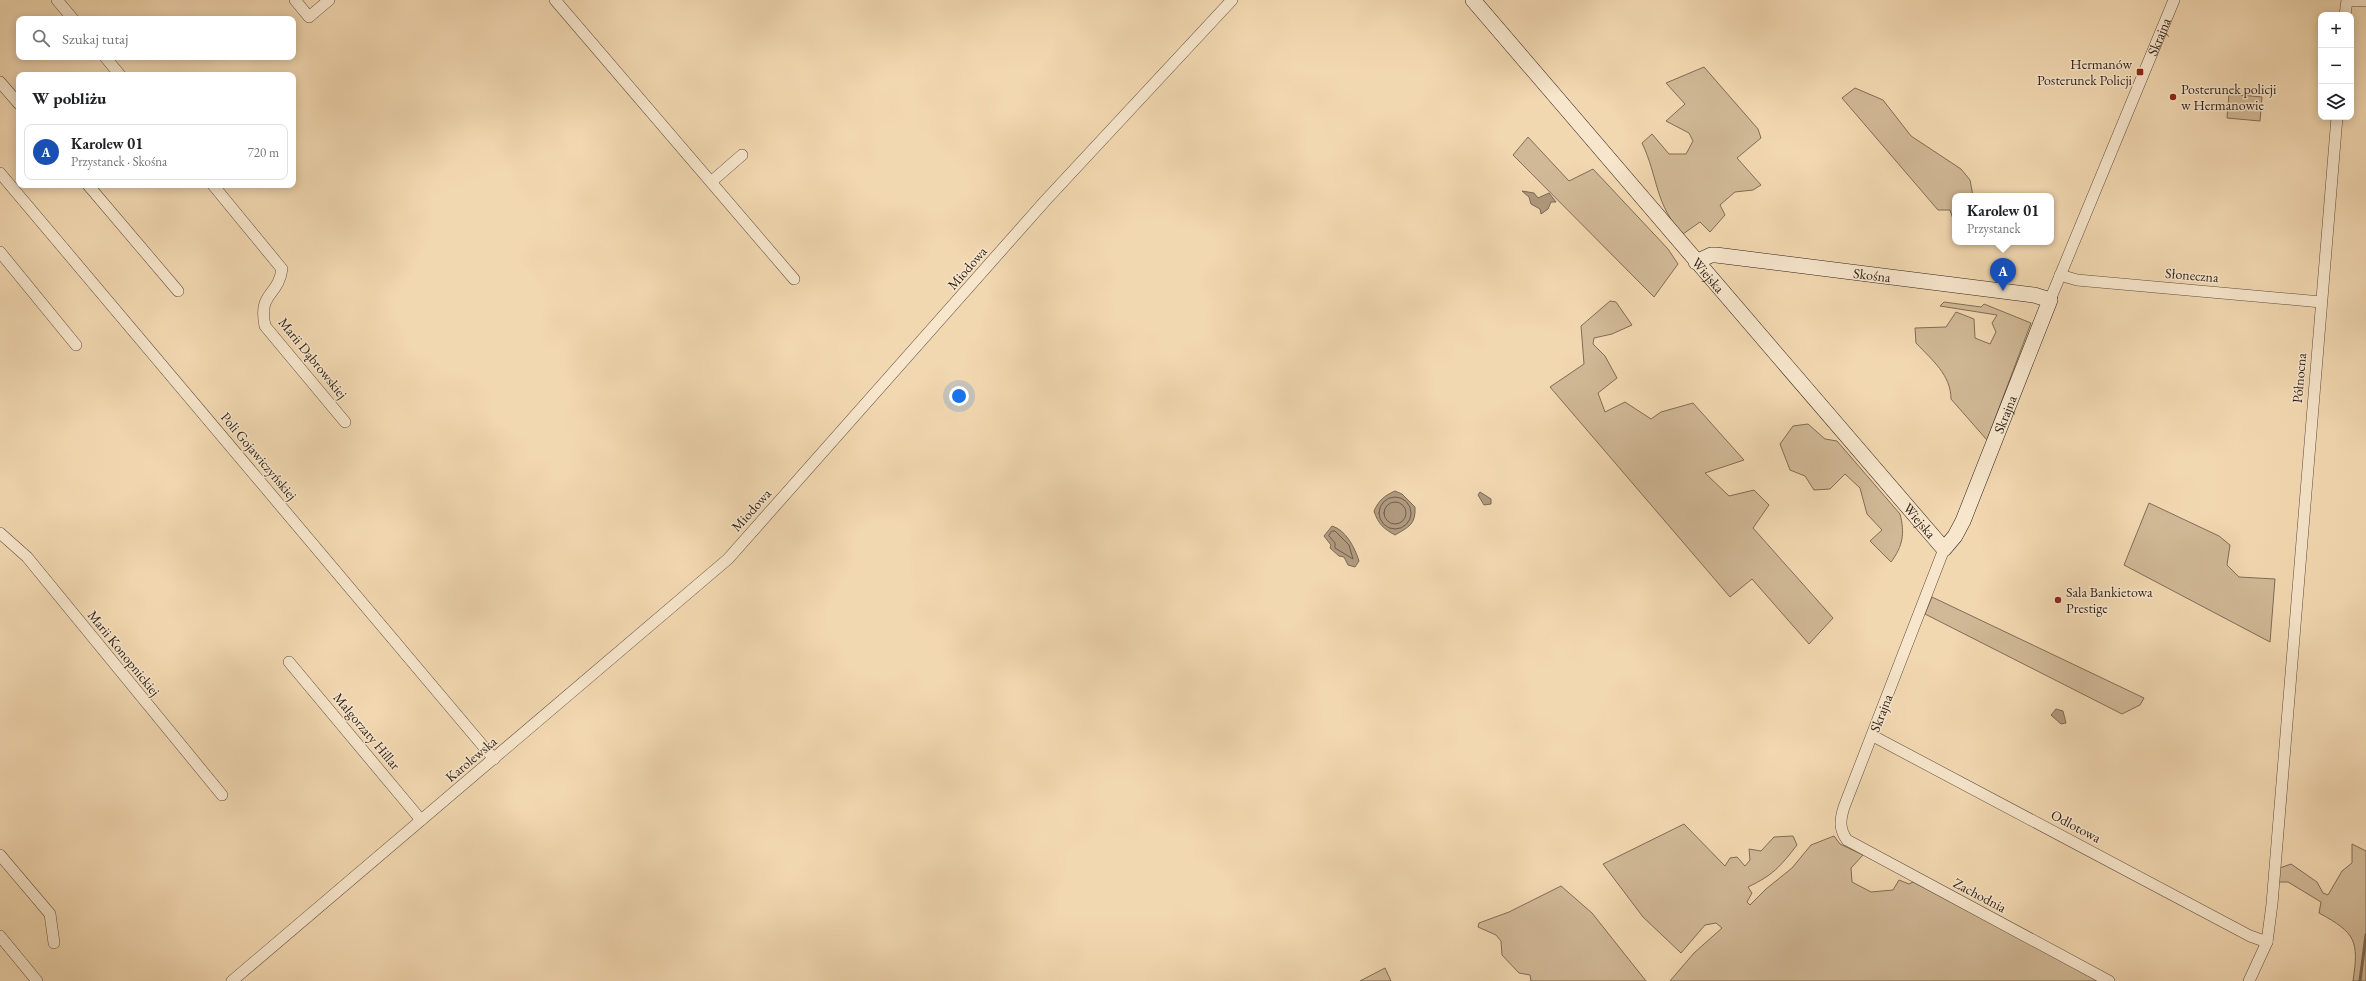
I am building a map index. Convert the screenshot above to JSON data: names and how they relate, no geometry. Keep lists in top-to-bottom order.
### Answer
{
  "streets": {
    "street": [
      "Skrajna",
      "Miodowa",
      "Wiejska",
      "Skośna",
      "Słoneczna",
      "Marii Dąbrowskiej",
      "Północna",
      "Poli Gojawiczyńskiej",
      "Marii Konopnickiej",
      "Małgorzaty Hillar",
      "Karolewska",
      "Odlotowa",
      "Zachodnia"
    ]
  },
  "crossings": [
    ["Skrajna", "Wiejska"],
    ["Skrajna", "Skośna"],
    ["Skrajna", "Słoneczna"],
    ["Skrajna", "Odlotowa"],
    ["Skrajna", "Zachodnia"],
    ["Miodowa", "Karolewska"],
    ["Wiejska", "Skośna"],
    ["Słoneczna", "Północna"],
    ["Północna", "Odlotowa"],
    ["Poli Gojawiczyńskiej", "Karolewska"],
    ["Małgorzaty Hillar", "Karolewska"]
  ],
  "places": {
    "transit": ["Hermanów Posterunek Policji"],
    "other": ["Posterunek policji w Hermanowie", "Sala Bankietowa Prestige"]
  },
  "page": {
    "map_buttons": ["+", "−"],
    "search": "Szukaj tutaj",
    "heading": "W pobliżu",
    "list": [
      {
        "mark": "A",
        "name": "Karolew 01",
        "note": "Przystanek · Skośna",
        "value": "720 m"
      }
    ],
    "popup": ["Karolew 01", "Przystanek"],
    "pins": "A"
  }
}
